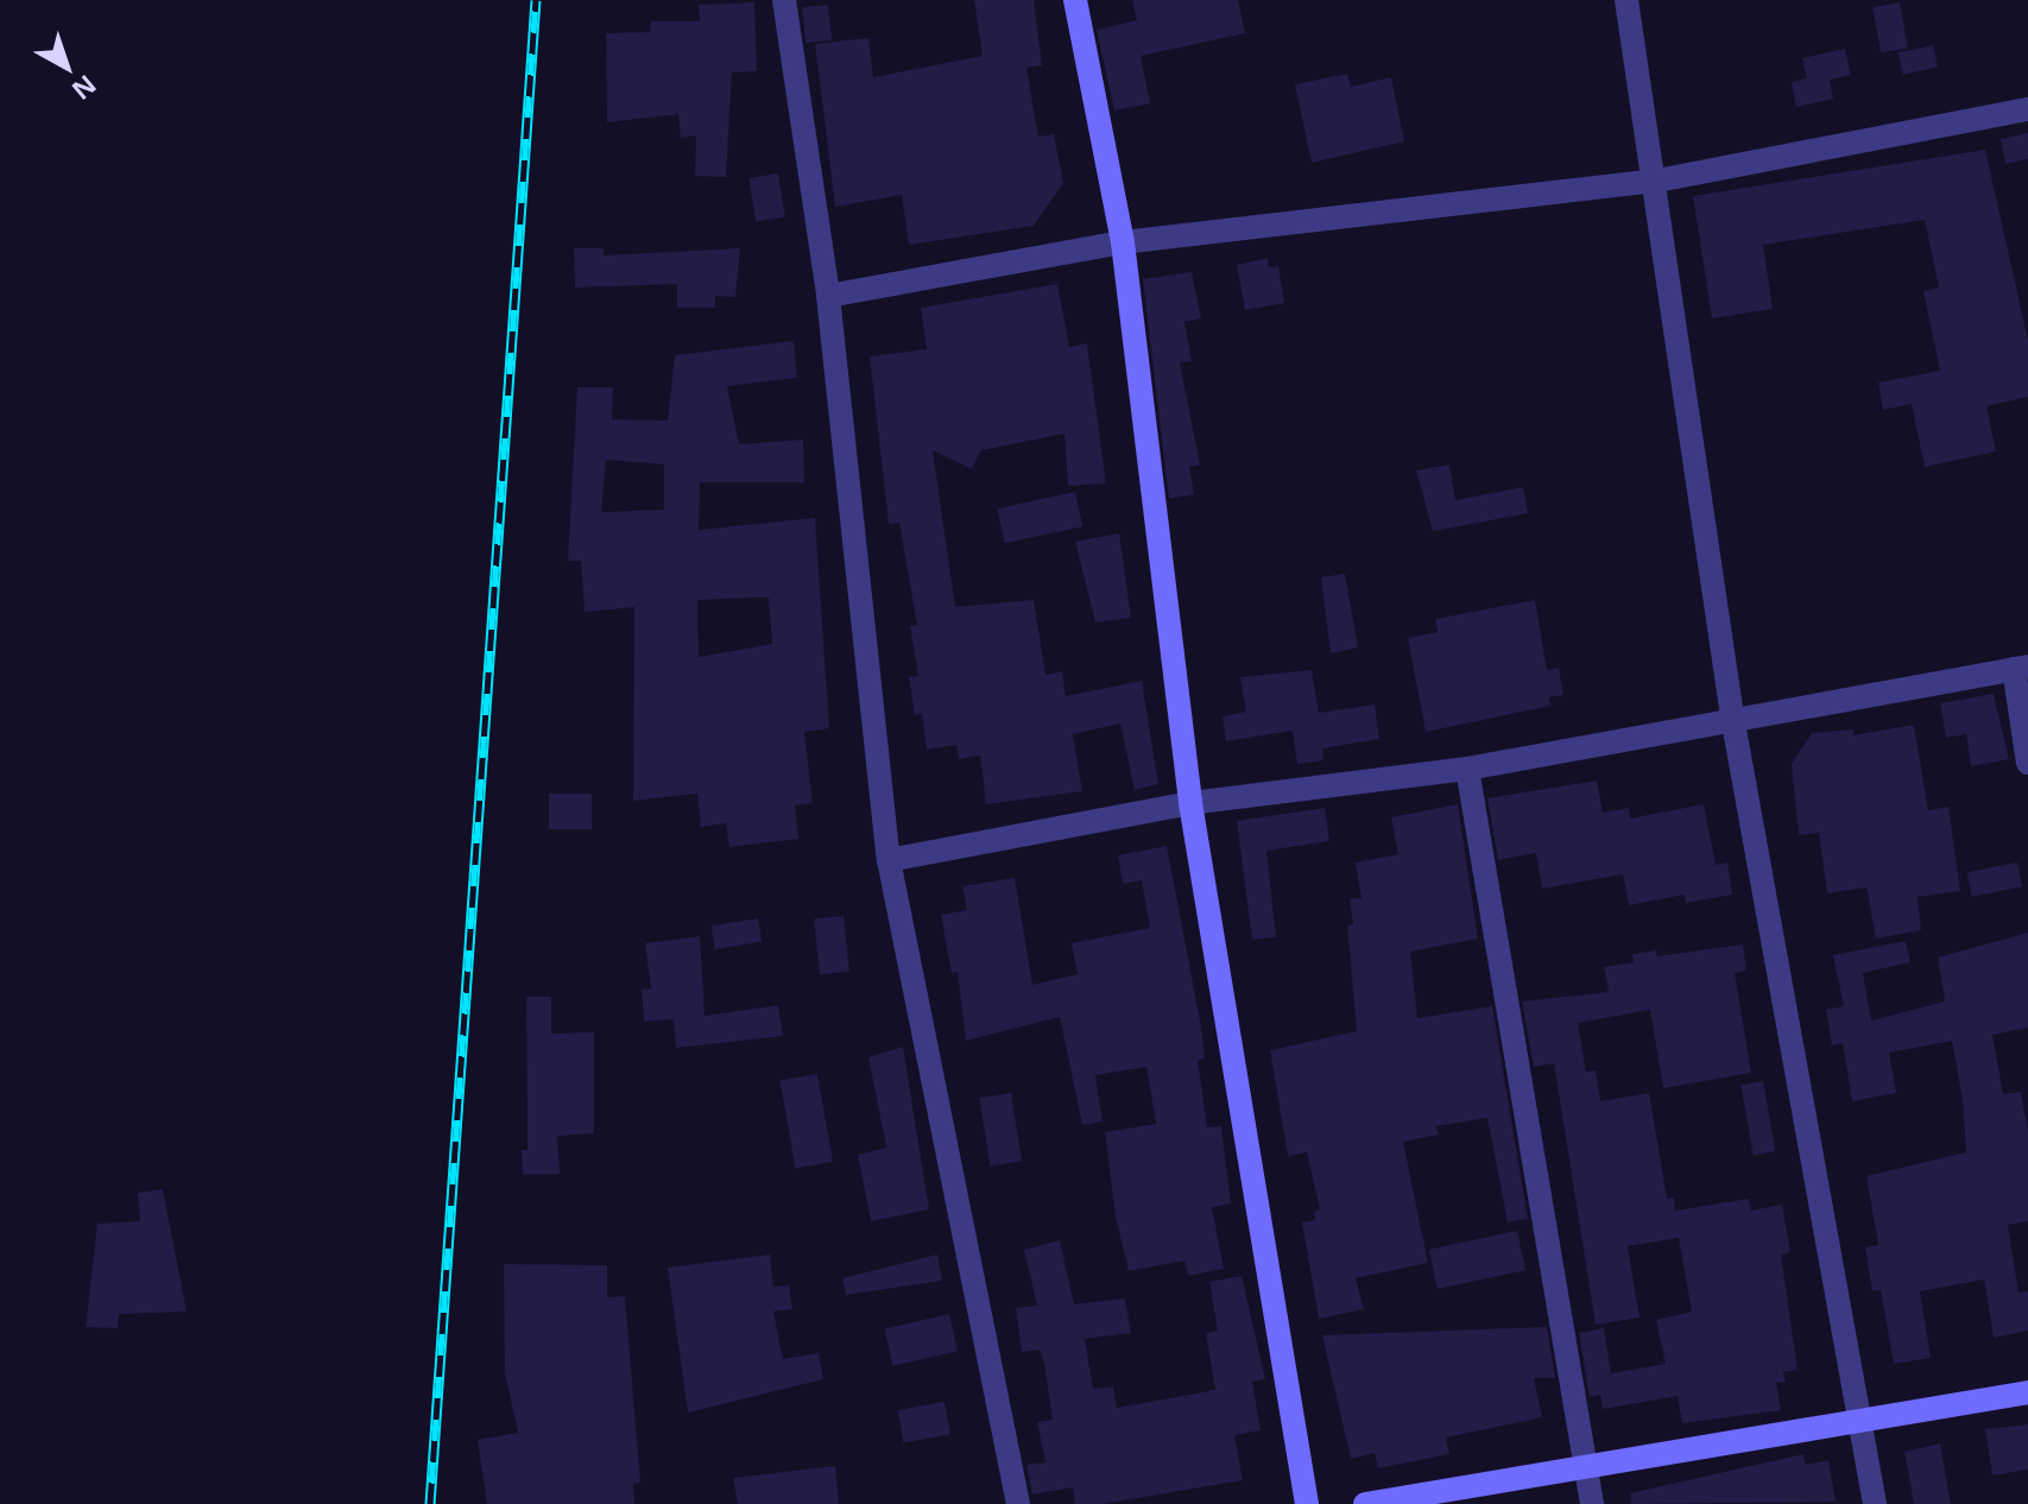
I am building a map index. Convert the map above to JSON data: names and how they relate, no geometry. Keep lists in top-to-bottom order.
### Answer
{
  "north": "bottom right"
}
